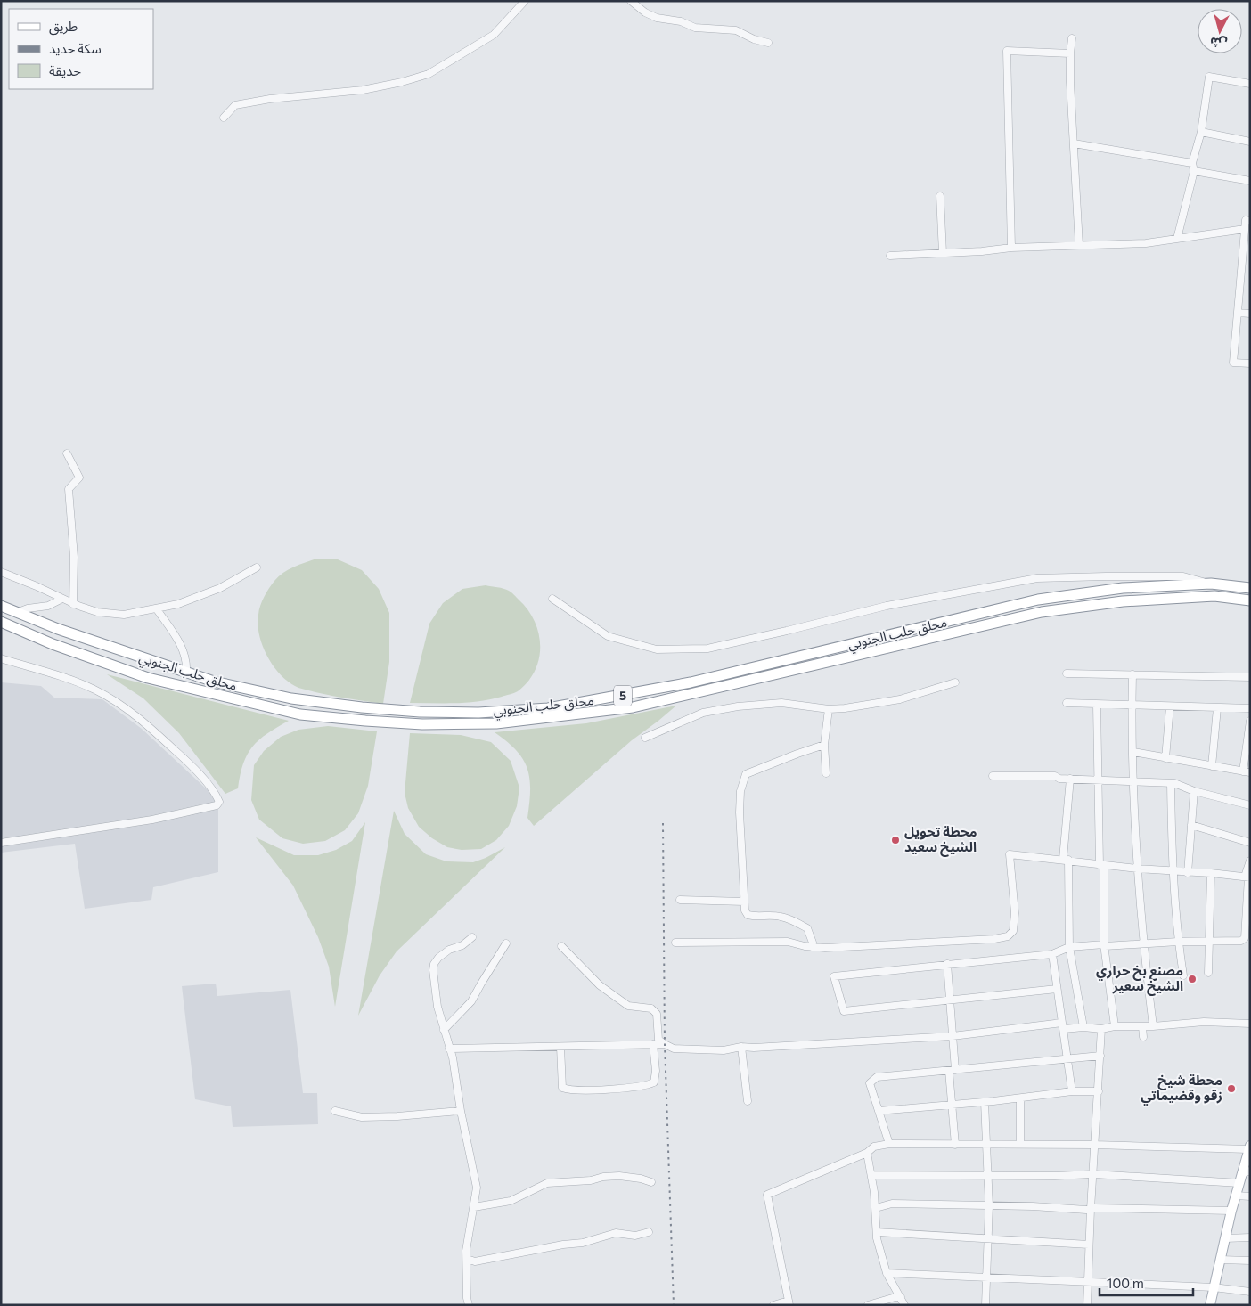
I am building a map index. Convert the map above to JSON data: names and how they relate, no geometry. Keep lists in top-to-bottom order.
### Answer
{
  "streets": {
    "highway": ["محلق حلب الجنوبي", "5"]
  },
  "places": ["محطة تحويل الشيخ سعيد", "مصنع بخ حراري الشيخ سعير", "محطة شيخ زقو وقضيماتي"],
  "legend": ["طريق", "سكة حديد", "حديقة"],
  "scale_bar": "100 m",
  "north": "bottom"
}
